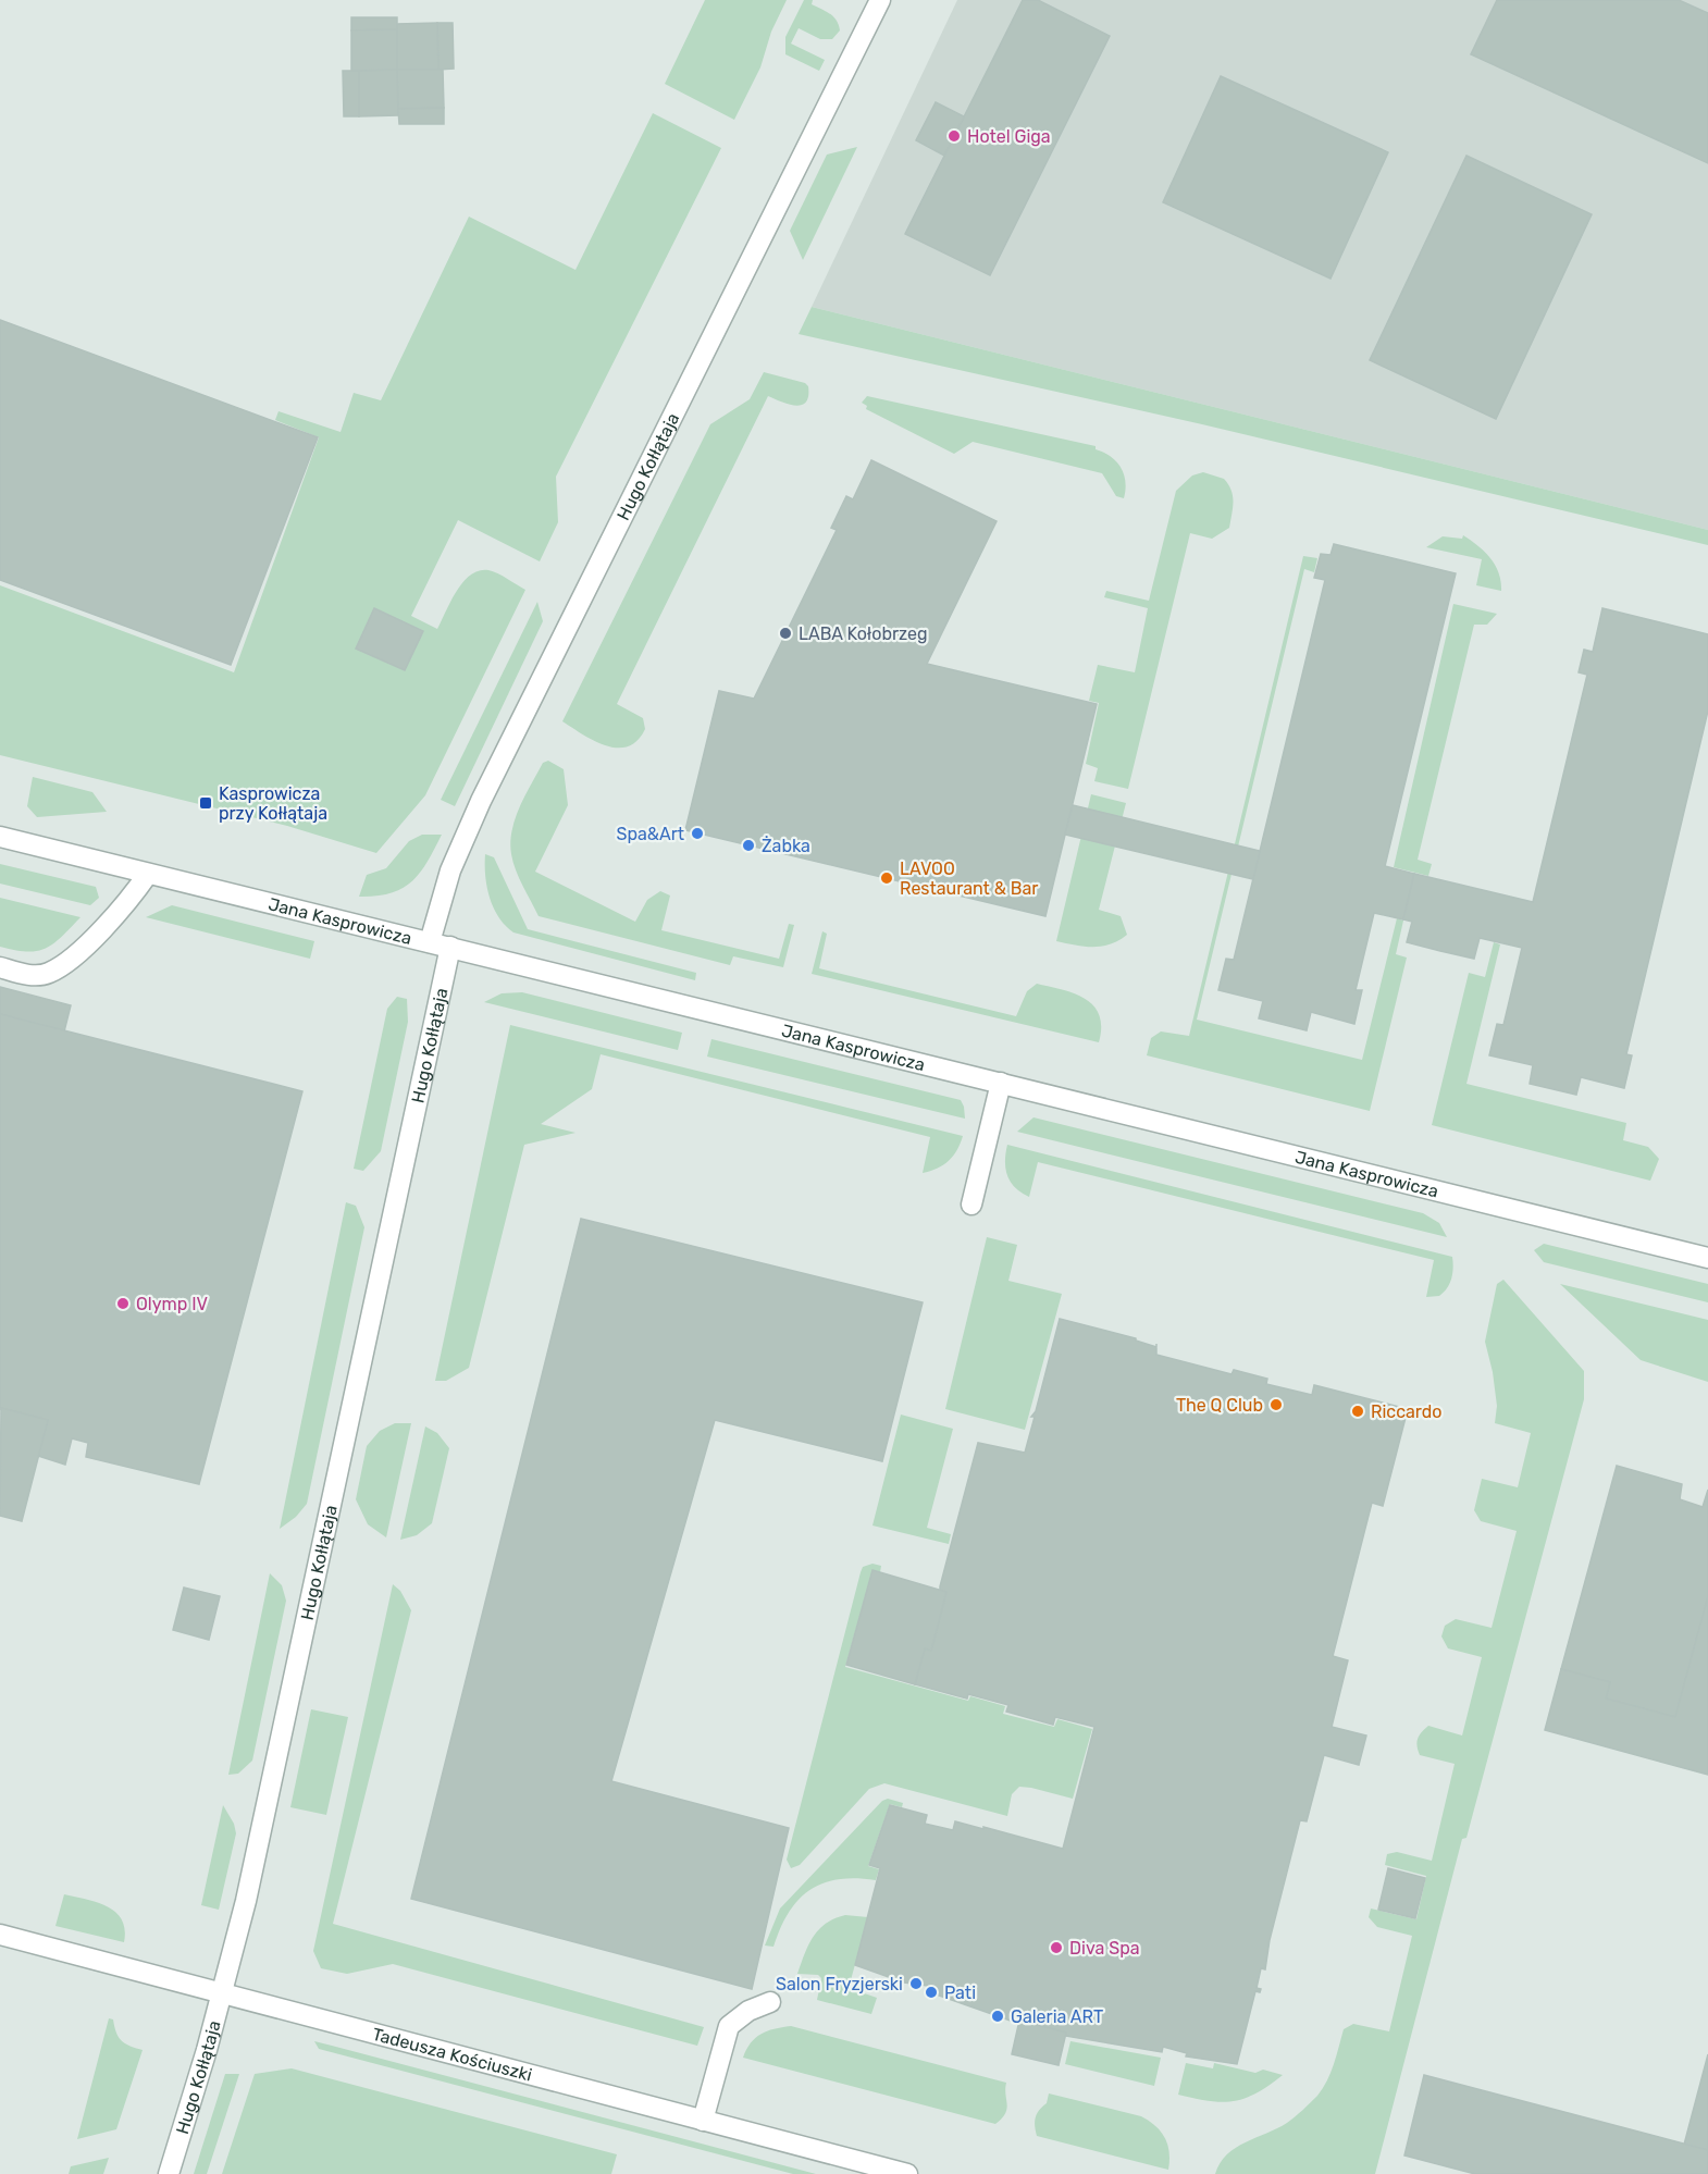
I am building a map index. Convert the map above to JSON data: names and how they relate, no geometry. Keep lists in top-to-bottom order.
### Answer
{
  "streets": {
    "street": ["Hugo Kołłątaja", "Jana Kasprowicza", "Tadeusza Kościuszki"]
  },
  "crossings": [
    ["Hugo Kołłątaja", "Jana Kasprowicza"],
    ["Hugo Kołłątaja", "Tadeusza Kościuszki"]
  ],
  "places": {
    "other": [
      "Hotel Giga",
      "LABA Kołobrzeg",
      "Spa&Art",
      "Żabka",
      "LAVOO Restaurant & Bar",
      "Olymp IV",
      "The Q Club",
      "Riccardo",
      "Diva Spa",
      "Salon Fryzjerski",
      "Pati",
      "Galeria ART"
    ],
    "transit": ["Kasprowicza przy Kołłątaja"]
  }
}
